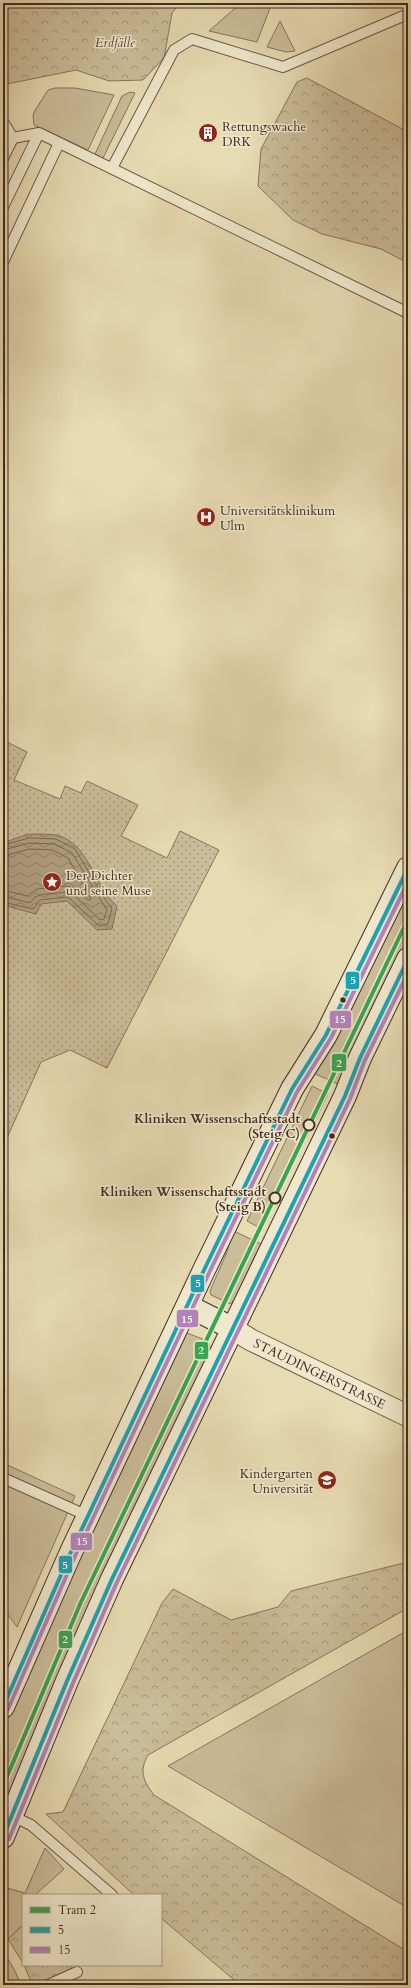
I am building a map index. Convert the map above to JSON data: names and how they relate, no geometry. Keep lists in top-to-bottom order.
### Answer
{
  "streets": {
    "street": ["STAUDINGERSTRASSE"]
  },
  "parks": ["Erdfälle"],
  "places": {
    "building": ["Rettungswache DRK"],
    "hospital": ["Universitätsklinikum Ulm"],
    "place": ["Der Dichter und seine Muse"],
    "other": ["Kliniken Wissenschaftsstadt (Steig C)", "Kliniken Wissenschaftsstadt (Steig B)"],
    "school or university": ["Kindergarten Universität"]
  },
  "lines": ["transit line 5", "transit line 15", "tram line 2"],
  "legend": ["Tram 2", "5", "15"]
}
